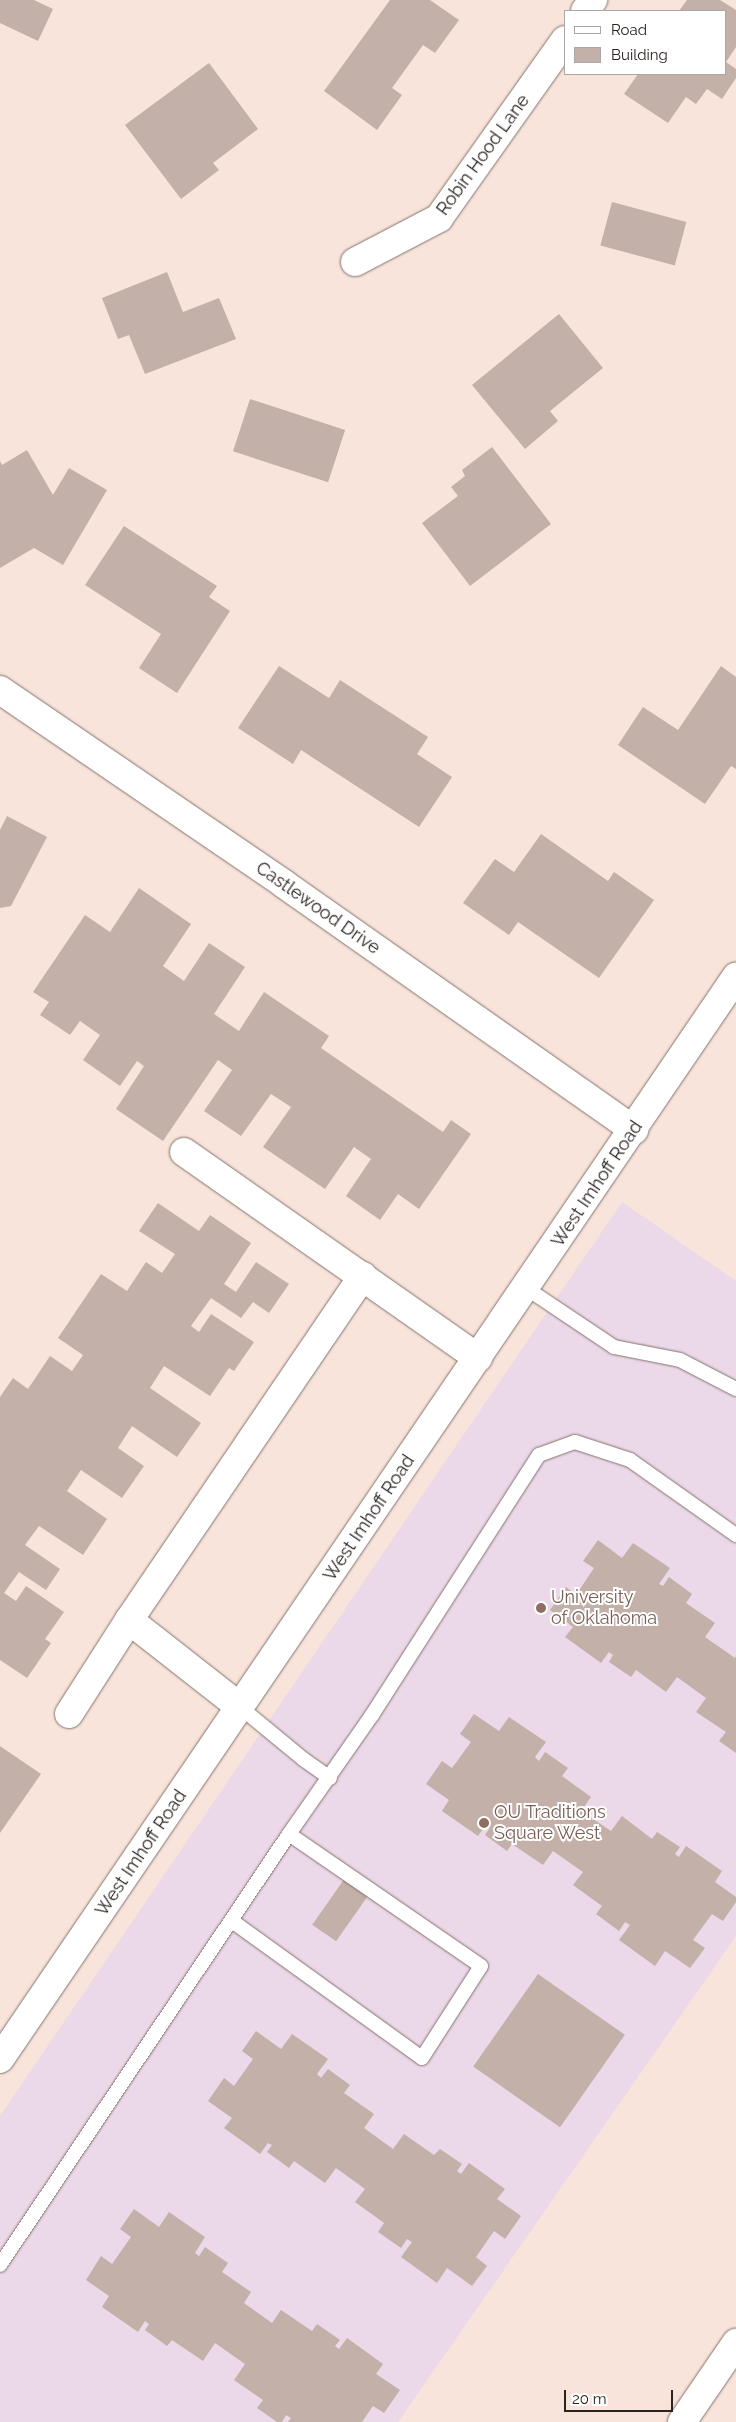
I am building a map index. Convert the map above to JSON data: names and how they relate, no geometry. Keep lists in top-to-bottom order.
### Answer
{
  "streets": {
    "street": ["Robin Hood Lane", "Castlewood Drive", "West Imhoff Road"]
  },
  "crossings": [
    ["Castlewood Drive", "West Imhoff Road"]
  ],
  "places": ["University of Oklahoma", "OU Traditions Square West"],
  "legend": ["Road", "Building"],
  "scale_bar": "20 m"
}
